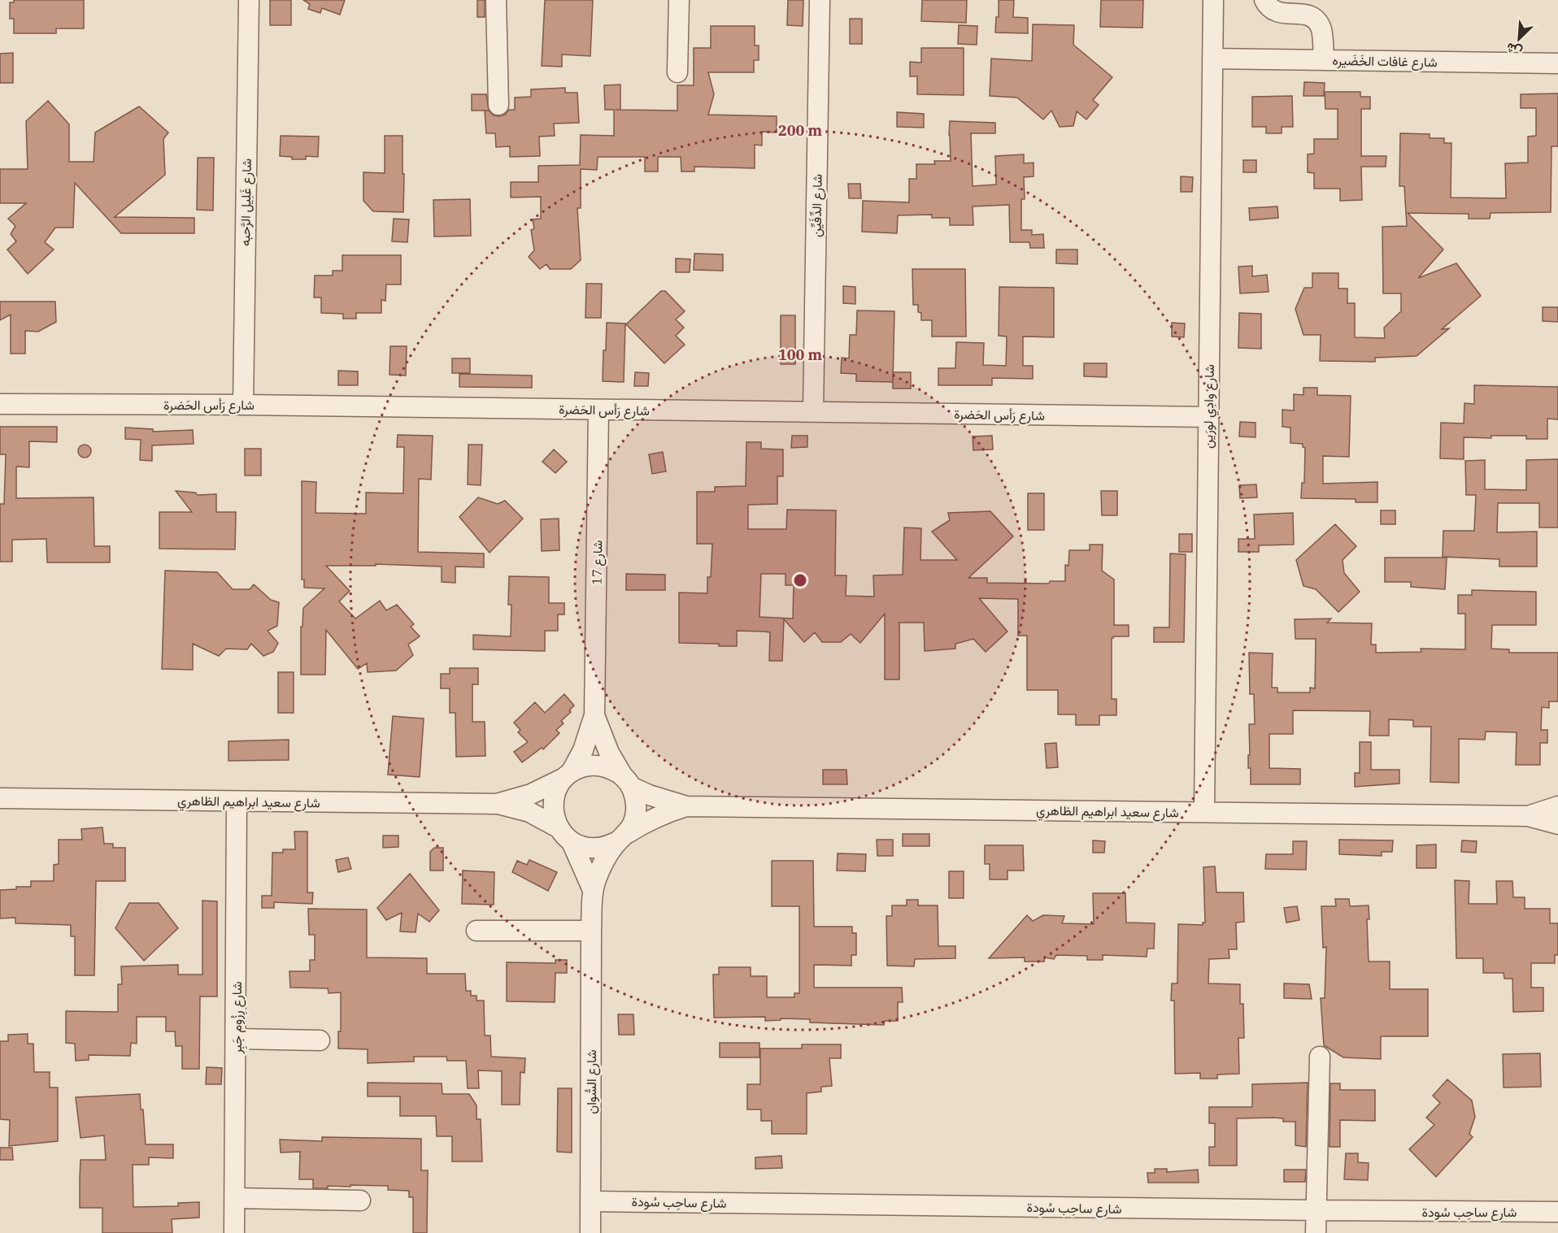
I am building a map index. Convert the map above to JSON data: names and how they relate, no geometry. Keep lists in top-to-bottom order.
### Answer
{
  "streets": {
    "street": [
      "شارع غافات الخَضَيره",
      "شارع غَلِيل الرَّحبه",
      "شارع الدِّفَيِّن",
      "شارع رَأس الحَضرة",
      "شارع وادِي لورَين",
      "شارع 17",
      "شارع سعيد ابراهيم الظاهري",
      "شارع رِزُوم جَبِر",
      "شارع السُّوان",
      "شارع ساحِب سُودة"
    ]
  },
  "crossings": [
    ["شارع غافات الخَضَيره", "شارع وادِي لورَين"],
    ["شارع غَلِيل الرَّحبه", "شارع رَأس الحَضرة"],
    ["شارع الدِّفَيِّن", "شارع رَأس الحَضرة"],
    ["شارع رَأس الحَضرة", "شارع وادِي لورَين"],
    ["شارع رَأس الحَضرة", "شارع 17"],
    ["شارع وادِي لورَين", "شارع سعيد ابراهيم الظاهري"],
    ["شارع 17", "شارع سعيد ابراهيم الظاهري"],
    ["شارع 17", "شارع السُّوان"],
    ["شارع سعيد ابراهيم الظاهري", "شارع رِزُوم جَبِر"],
    ["شارع سعيد ابراهيم الظاهري", "شارع السُّوان"],
    ["شارع السُّوان", "شارع ساحِب سُودة"]
  ],
  "north": "bottom left",
  "rings": ["200 m", "100 m"]
}
